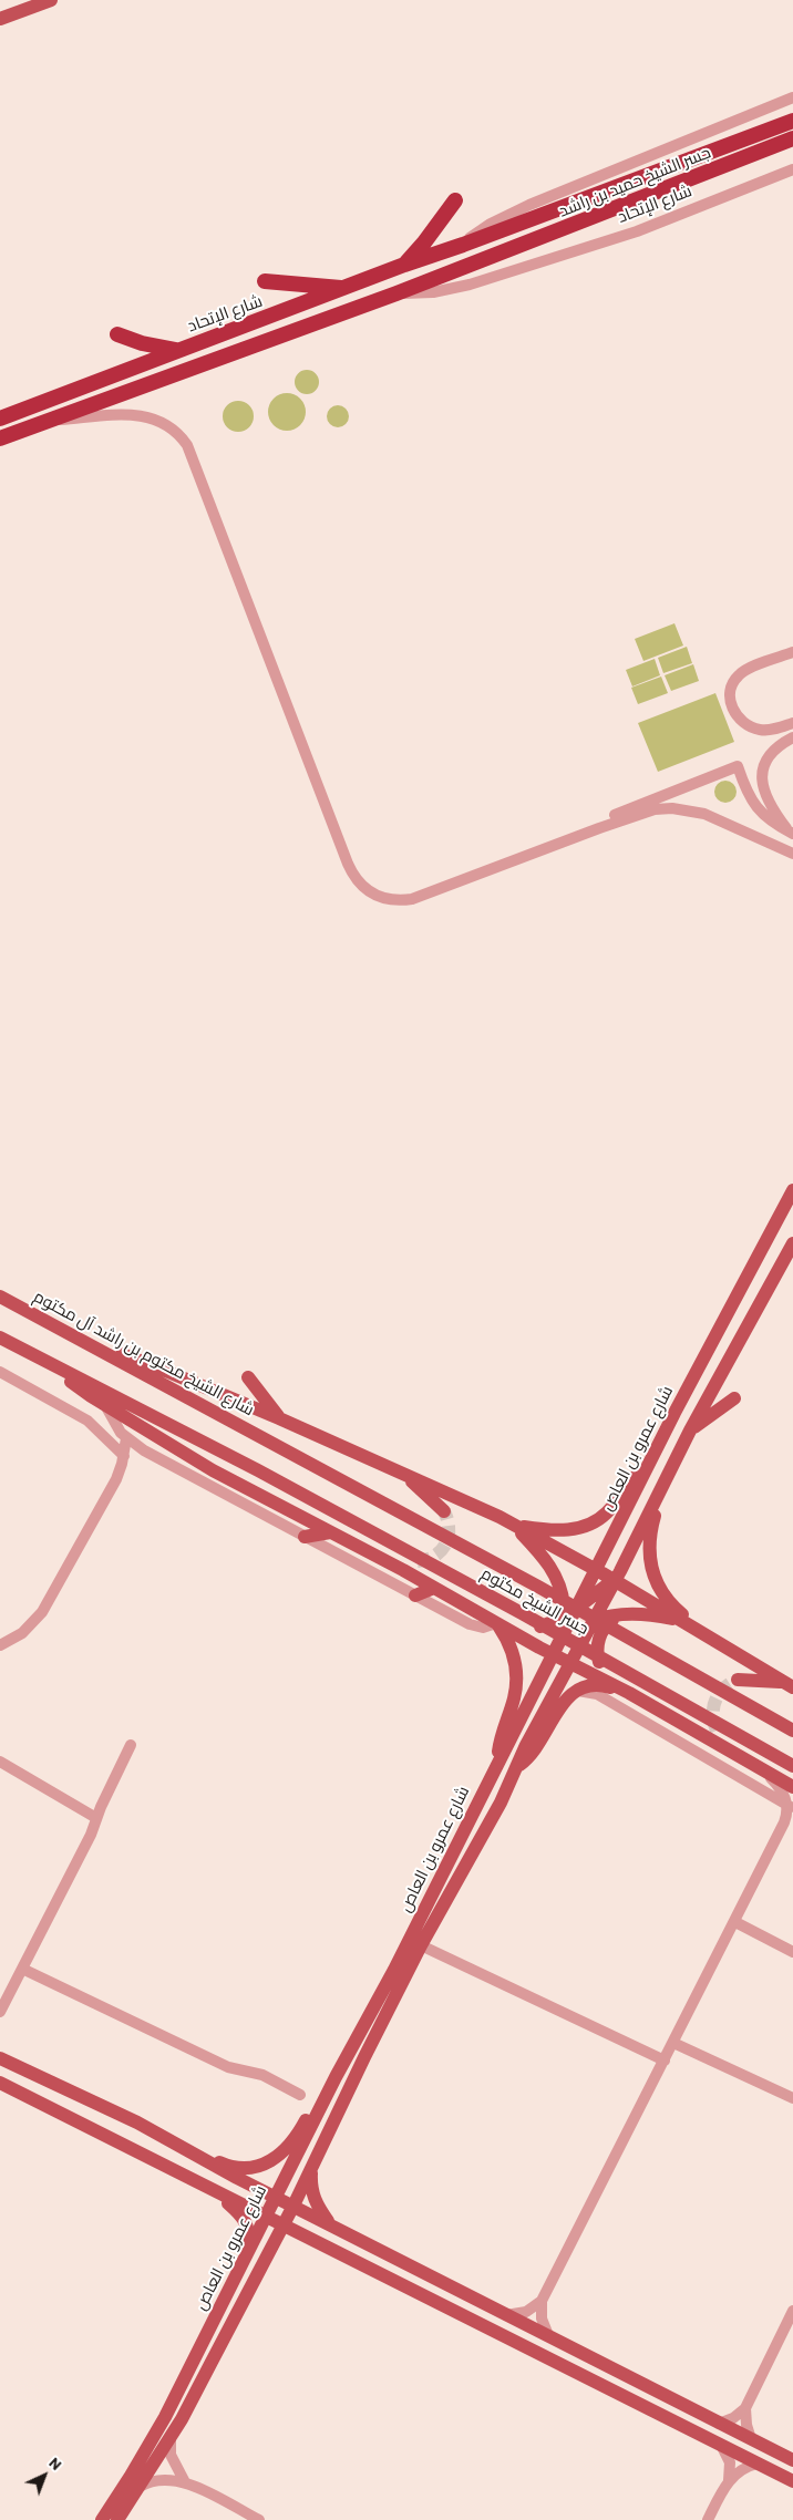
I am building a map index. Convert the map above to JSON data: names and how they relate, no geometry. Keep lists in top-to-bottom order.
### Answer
{
  "streets": {
    "highway": ["جسر الشيخ حميد بن راشد", "شارع الإتحاد"],
    "main road": ["شارع الشيخ مكتوم بن راشد آل مكتوم", "شارع عمرو بن العاص", "جسر الشيخ مكتوم"]
  },
  "crossings": [
    ["جسر الشيخ حميد بن راشد", "شارع الإتحاد"],
    ["شارع الشيخ مكتوم بن راشد آل مكتوم", "جسر الشيخ مكتوم"]
  ],
  "north": "top right"
}
